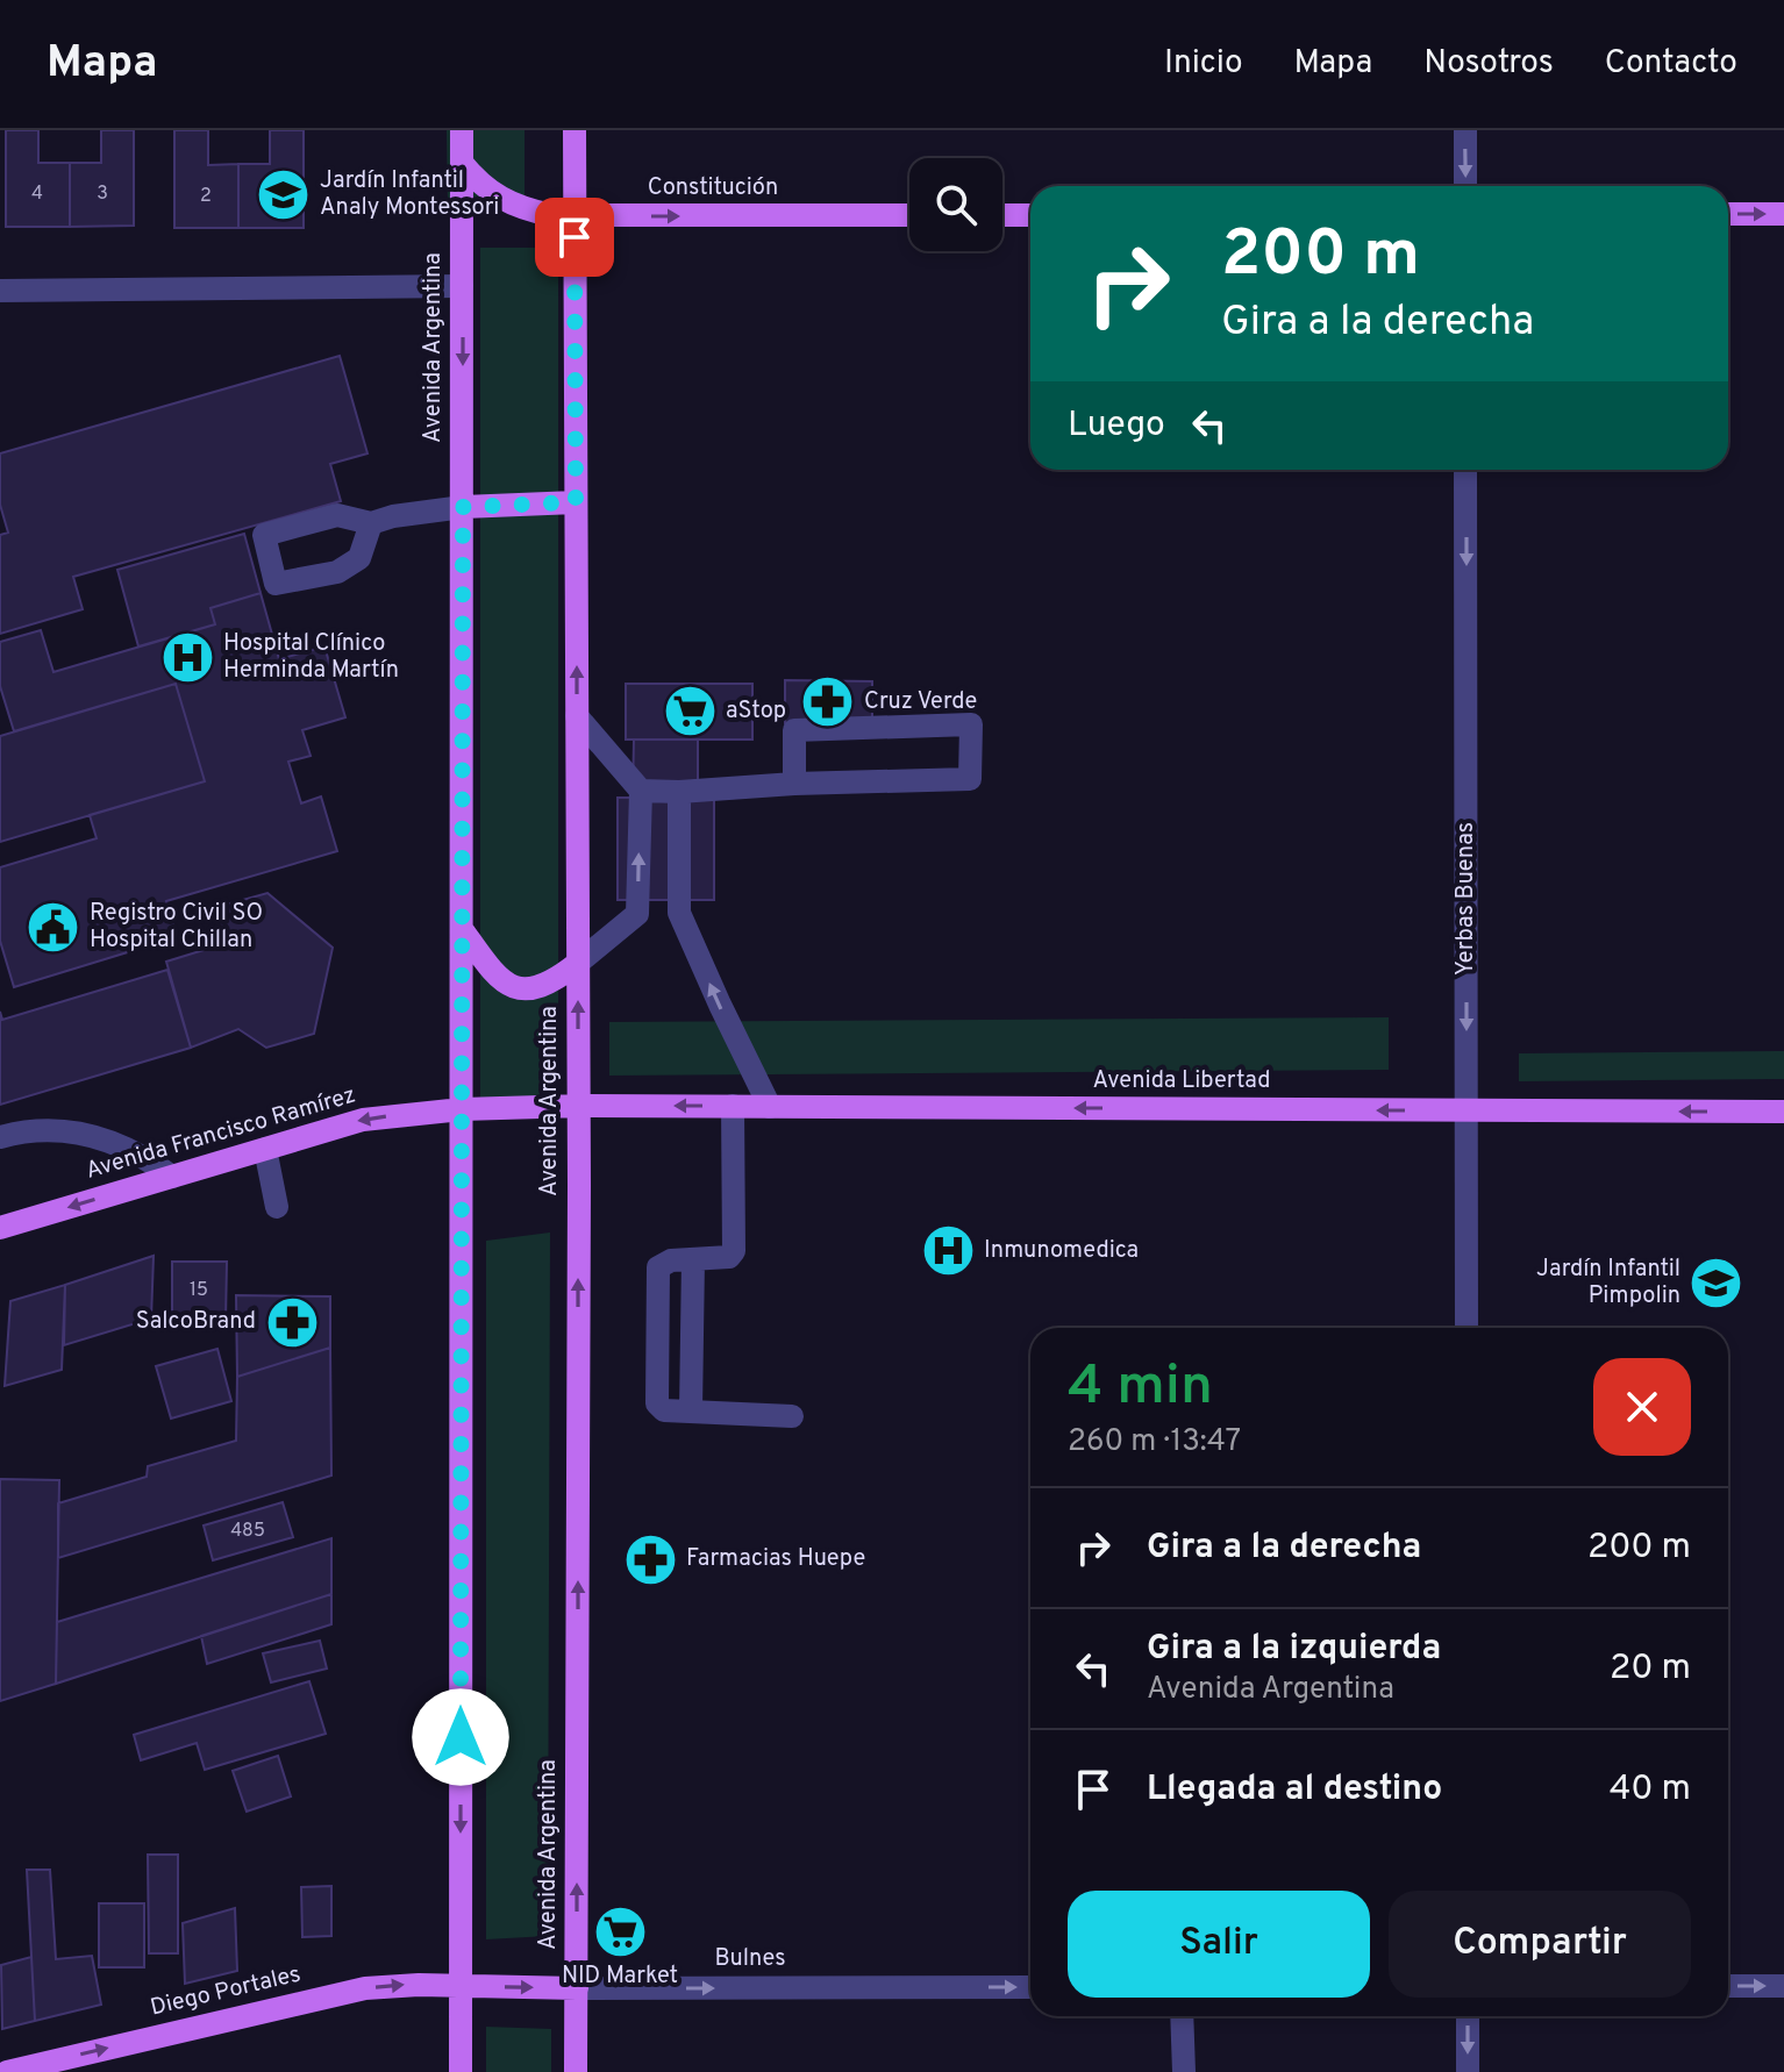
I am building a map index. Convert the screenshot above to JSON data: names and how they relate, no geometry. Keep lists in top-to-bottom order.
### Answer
{
  "streets": {
    "main road": [
      "Constitución",
      "Avenida Argentina",
      "Avenida Libertad",
      "Avenida Francisco Ramírez",
      "Bulnes",
      "Diego Portales"
    ],
    "street": ["Yerbas Buenas"]
  },
  "crossings": [
    ["Constitución", "Avenida Argentina"],
    ["Avenida Argentina", "Avenida Libertad"],
    ["Avenida Argentina", "Avenida Francisco Ramírez"],
    ["Avenida Argentina", "Bulnes"],
    ["Avenida Argentina", "Diego Portales"],
    ["Yerbas Buenas", "Avenida Libertad"],
    ["Avenida Libertad", "Avenida Francisco Ramírez"],
    ["Bulnes", "Diego Portales"]
  ],
  "one_way": [
    "Constitución",
    "Yerbas Buenas",
    "Avenida Libertad",
    "Avenida Francisco Ramírez",
    "Bulnes",
    "Diego Portales"
  ],
  "places": {
    "school or university": ["Jardín Infantil Analy Montessori", "Jardín Infantil Pimpolin"],
    "hospital": ["Hospital Clínico Herminda Martín", "Inmunomedica"],
    "pharmacy": ["Cruz Verde", "SalcoBrand", "Farmacias Huepe"],
    "supermarket": ["aStop", "NID Market"],
    "public building": ["Registro Civil SO Hospital Chillan"]
  },
  "house_numbers": [
    "4",
    "3",
    "2",
    "15",
    "485"
  ],
  "page": {
    "header": "Mapa",
    "nav": [
      "Inicio",
      "Mapa",
      "Nosotros",
      "Contacto"
    ],
    "turn": ["200 m", "Gira a la derecha"],
    "then": "Luego",
    "heading": ["4 min", "260 m · 13:47"],
    "list": [
      {
        "name": "Gira a la derecha",
        "value": "200 m"
      },
      {
        "name": "Gira a la izquierda",
        "note": "Avenida Argentina",
        "value": "20 m"
      },
      {
        "name": "Llegada al destino",
        "value": "40 m"
      }
    ],
    "buttons": ["Salir", "Compartir"]
  }
}
